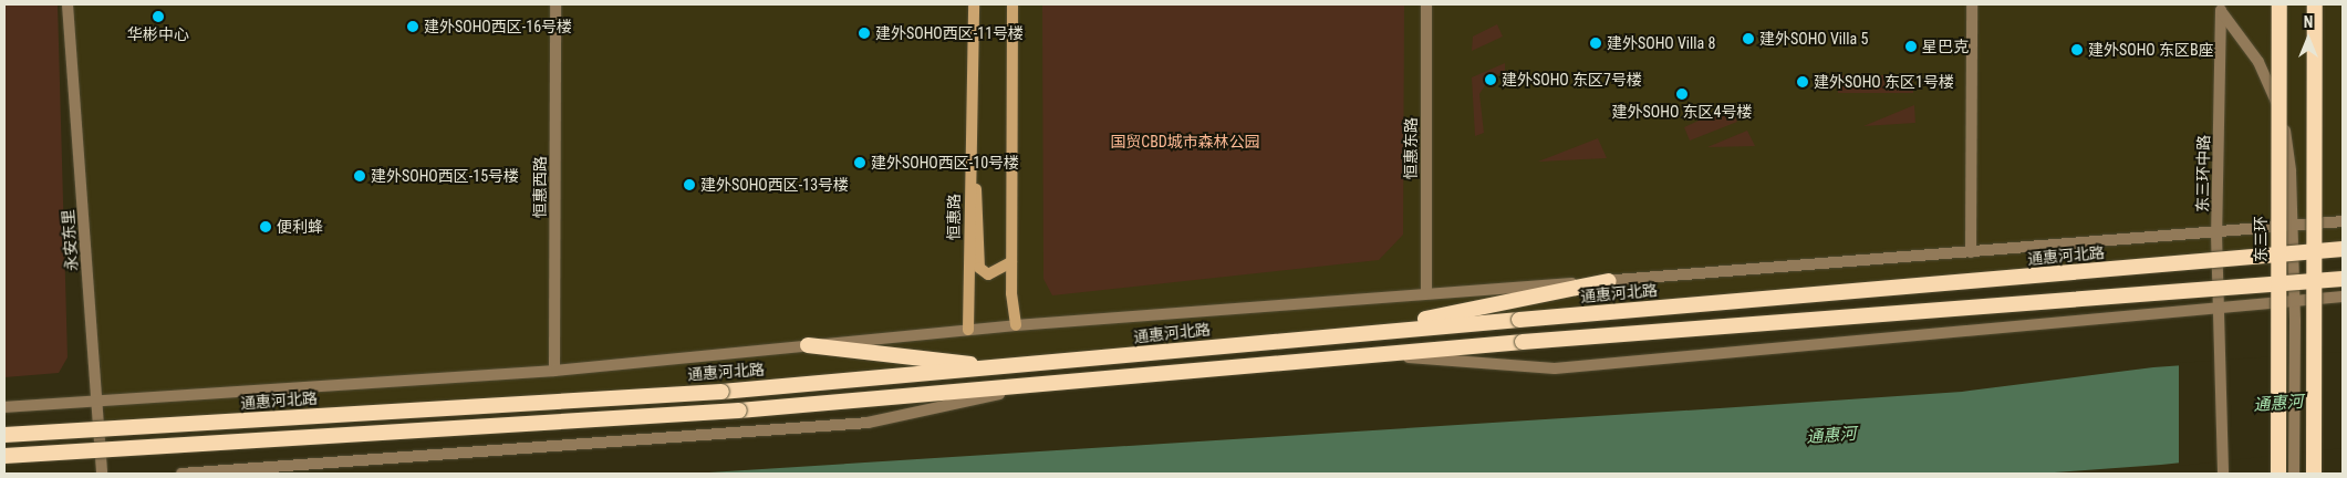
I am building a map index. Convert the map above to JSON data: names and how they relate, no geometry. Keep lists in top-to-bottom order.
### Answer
{
  "streets": {
    "highway": ["东三环", "通惠河北路"],
    "main road": ["恒惠路"],
    "street": [
      "恒惠东路",
      "东三环中路",
      "恒惠西路",
      "永安东里"
    ]
  },
  "crossings": [
    ["恒惠东路", "通惠河北路"],
    ["东三环中路", "通惠河北路"],
    ["恒惠西路", "通惠河北路"],
    ["恒惠路", "通惠河北路"],
    ["永安东里", "通惠河北路"]
  ],
  "water": ["通惠河"],
  "parks": ["国贸CBD城市森林公园"],
  "places": [
    "华彬中心",
    "建外SOHO西区-16号楼",
    "建外SOHO西区-11号楼",
    "建外SOHO Villa 5",
    "建外SOHO Villa 8",
    "星巴克",
    "建外SOHO 东区B座",
    "建外SOHO 东区7号楼",
    "建外SOHO 东区1号楼",
    "建外SOHO 东区4号楼",
    "建外SOHO西区-10号楼",
    "建外SOHO西区-15号楼",
    "建外SOHO西区-13号楼",
    "便利蜂"
  ],
  "north": "top"
}
